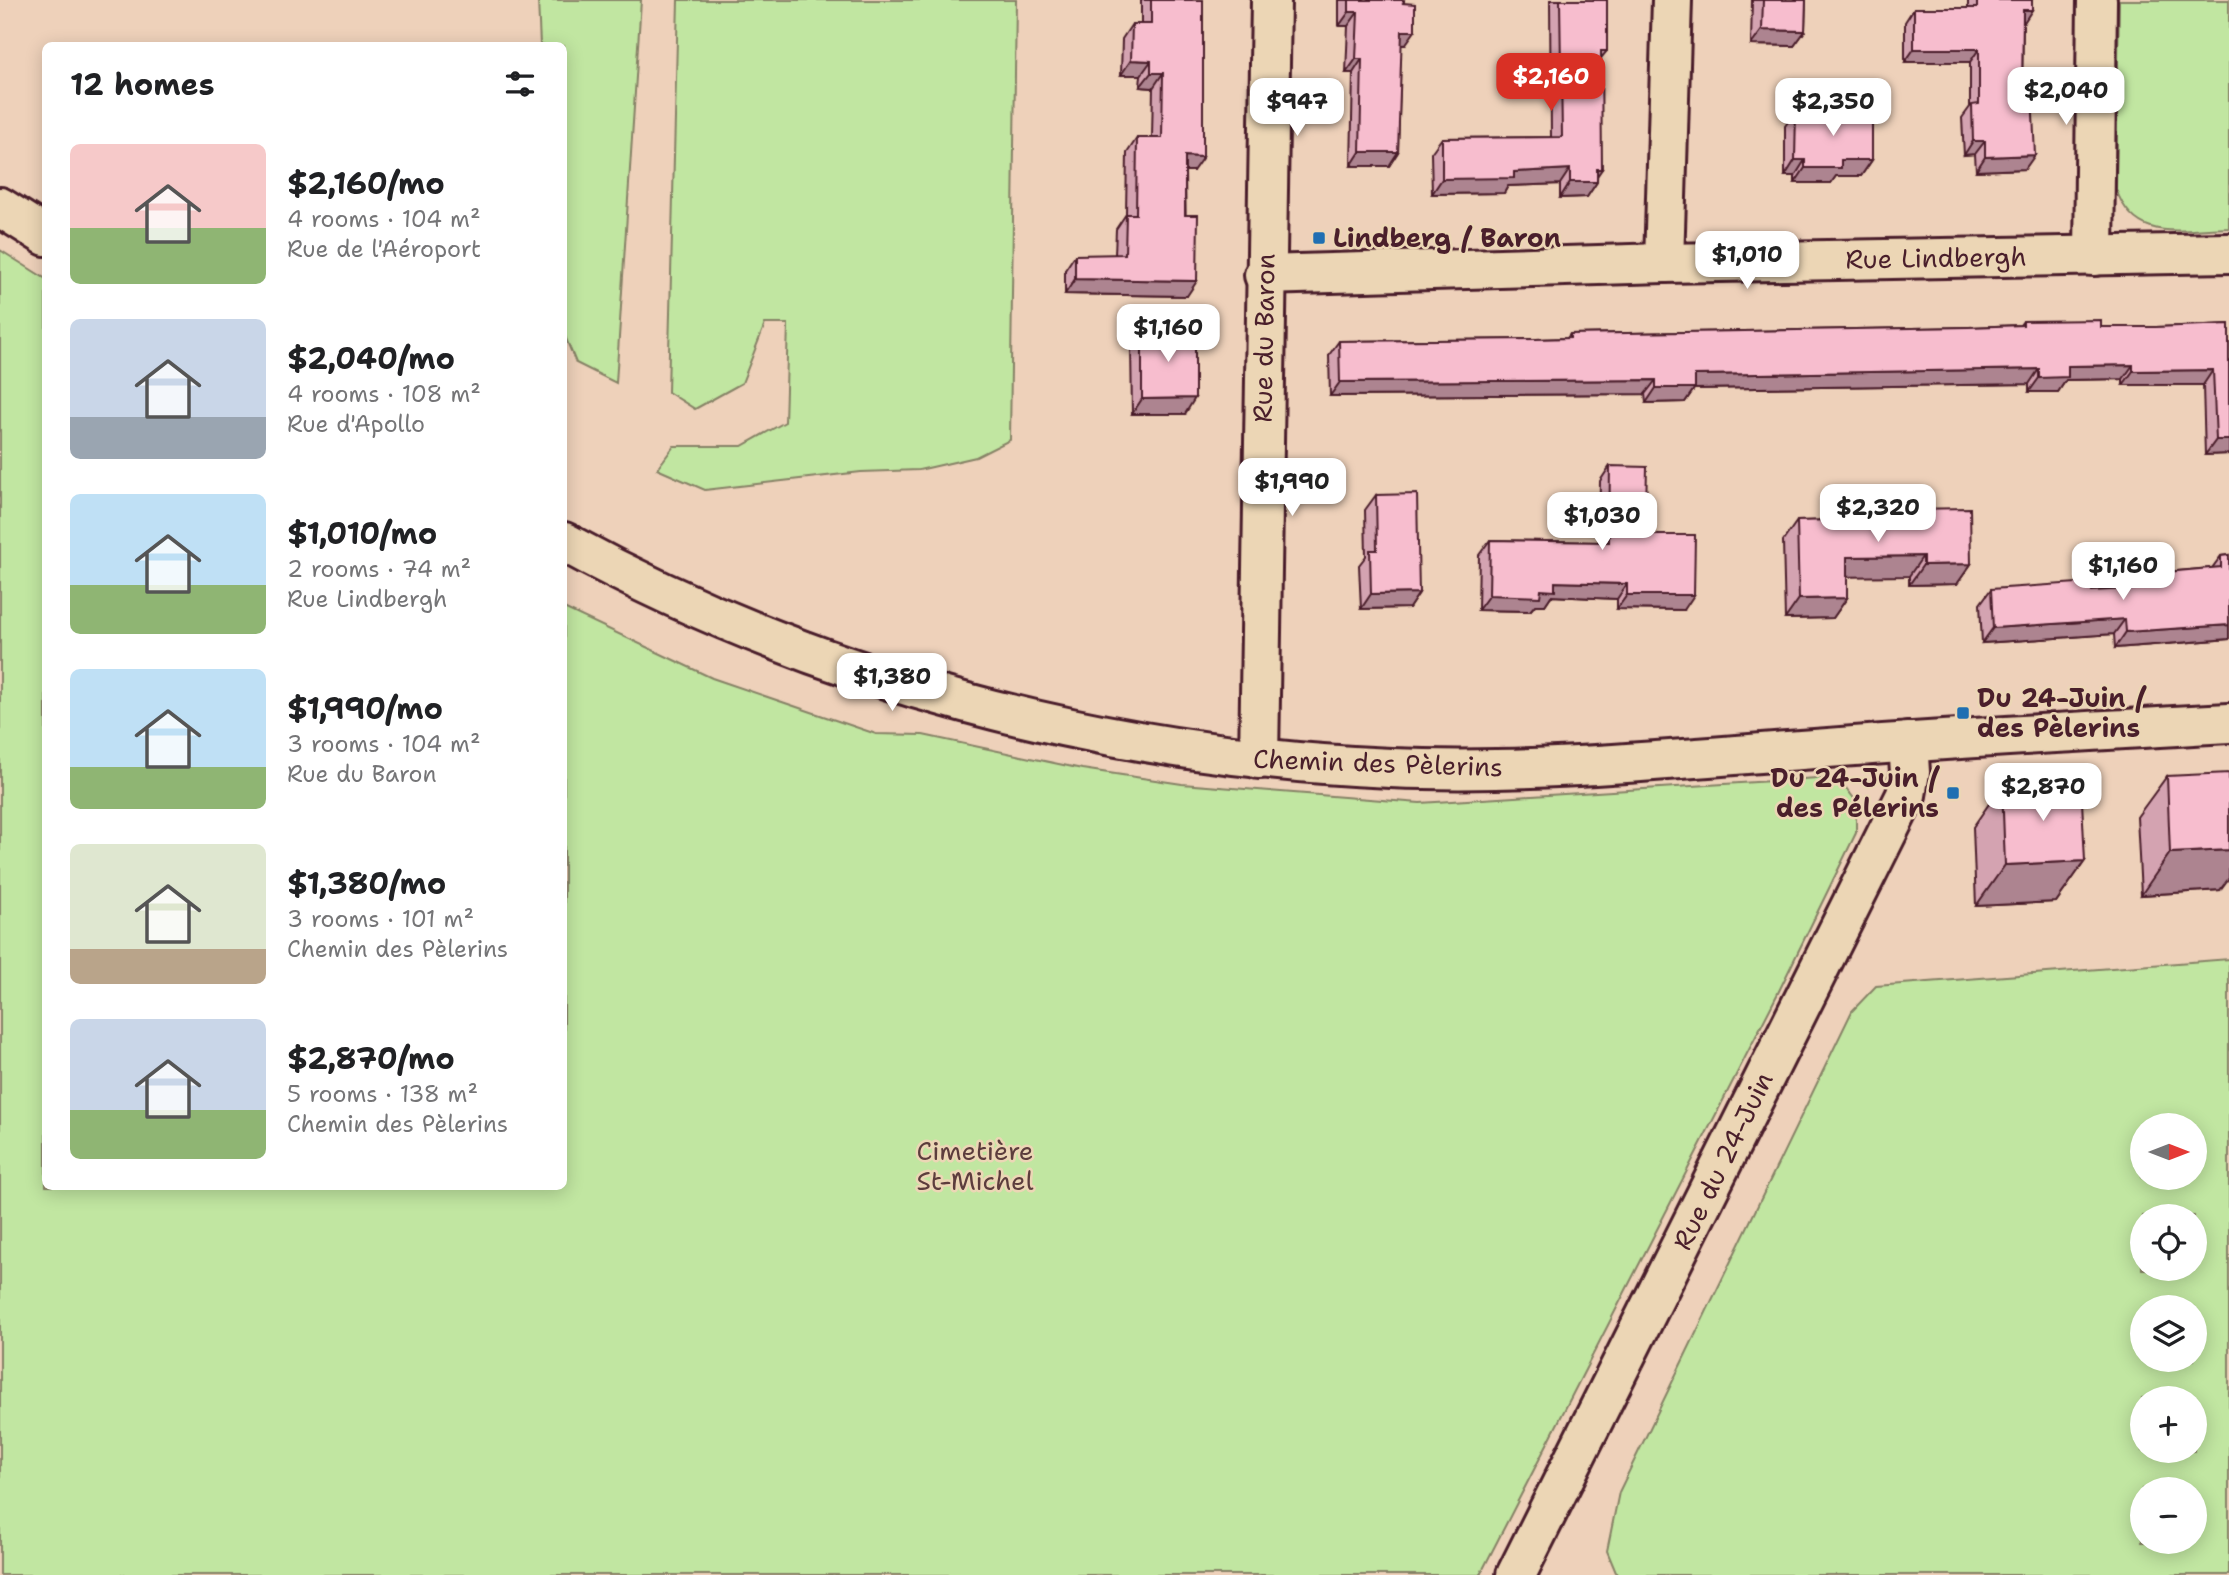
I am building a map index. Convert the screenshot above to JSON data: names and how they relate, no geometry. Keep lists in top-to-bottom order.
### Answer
{
  "streets": {
    "street": [
      "Rue Lindbergh",
      "Rue du Baron",
      "Chemin des Pèlerins",
      "Rue du 24-Juin"
    ]
  },
  "crossings": [
    ["Rue Lindbergh", "Rue du Baron"],
    ["Rue du Baron", "Chemin des Pèlerins"],
    ["Chemin des Pèlerins", "Rue du 24-Juin"]
  ],
  "parks": ["Cimetière St-Michel"],
  "places": {
    "transit": ["Lindberg / Baron", "Du 24-Juin / des Pèlerins", "Du 24-Juin / des Pélerins"]
  },
  "north": "right",
  "page": {
    "heading": "12 homes",
    "price": [
      "$2,160",
      "$2,040",
      "$947",
      "$2,350",
      "$1,010",
      "$1,160",
      "$1,990",
      "$2,320",
      "$1,030",
      "$1,160",
      "$1,380",
      "$2,870"
    ],
    "list": [
      {
        "name": "$2,160/mo",
        "note": "4 rooms · 104 m² · Rue de l'Aéroport"
      },
      {
        "name": "$2,040/mo",
        "note": "4 rooms · 108 m² · Rue d'Apollo"
      },
      {
        "name": "$1,010/mo",
        "note": "2 rooms · 74 m² · Rue Lindbergh"
      },
      {
        "name": "$1,990/mo",
        "note": "3 rooms · 104 m² · Rue du Baron"
      },
      {
        "name": "$1,380/mo",
        "note": "3 rooms · 101 m² · Chemin des Pèlerins"
      },
      {
        "name": "$2,870/mo",
        "note": "5 rooms · 138 m² · Chemin des Pèlerins"
      }
    ],
    "map_buttons": ["+", "−"]
  }
}
